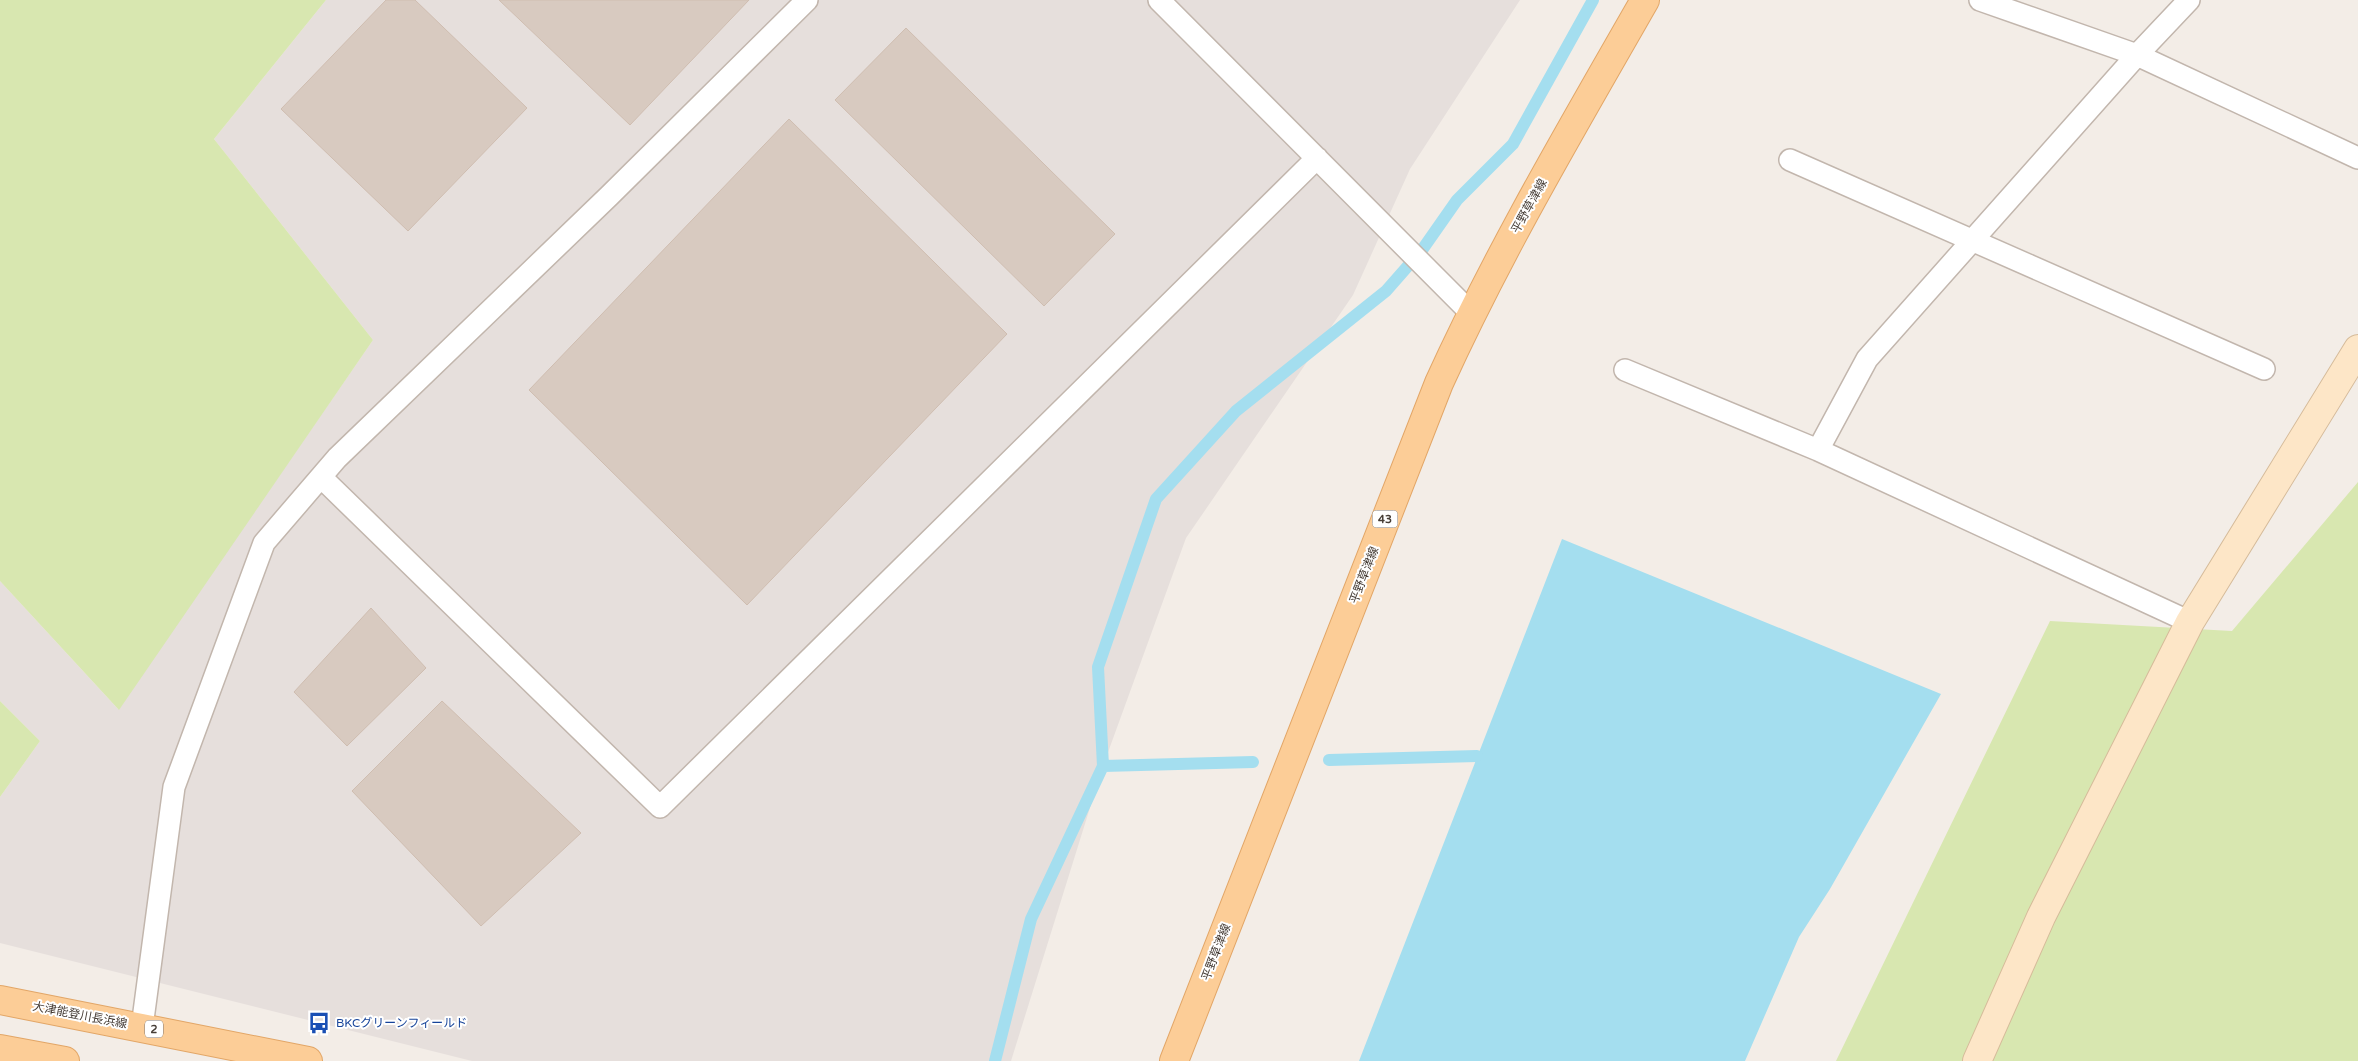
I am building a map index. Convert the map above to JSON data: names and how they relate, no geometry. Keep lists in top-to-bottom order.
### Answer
{
  "streets": {
    "main road": [
      "平野草津線",
      "43",
      "大津能登川長浜線",
      "2"
    ]
  },
  "places": {
    "bus stop": ["BKCグリーンフィールド"]
  }
}
